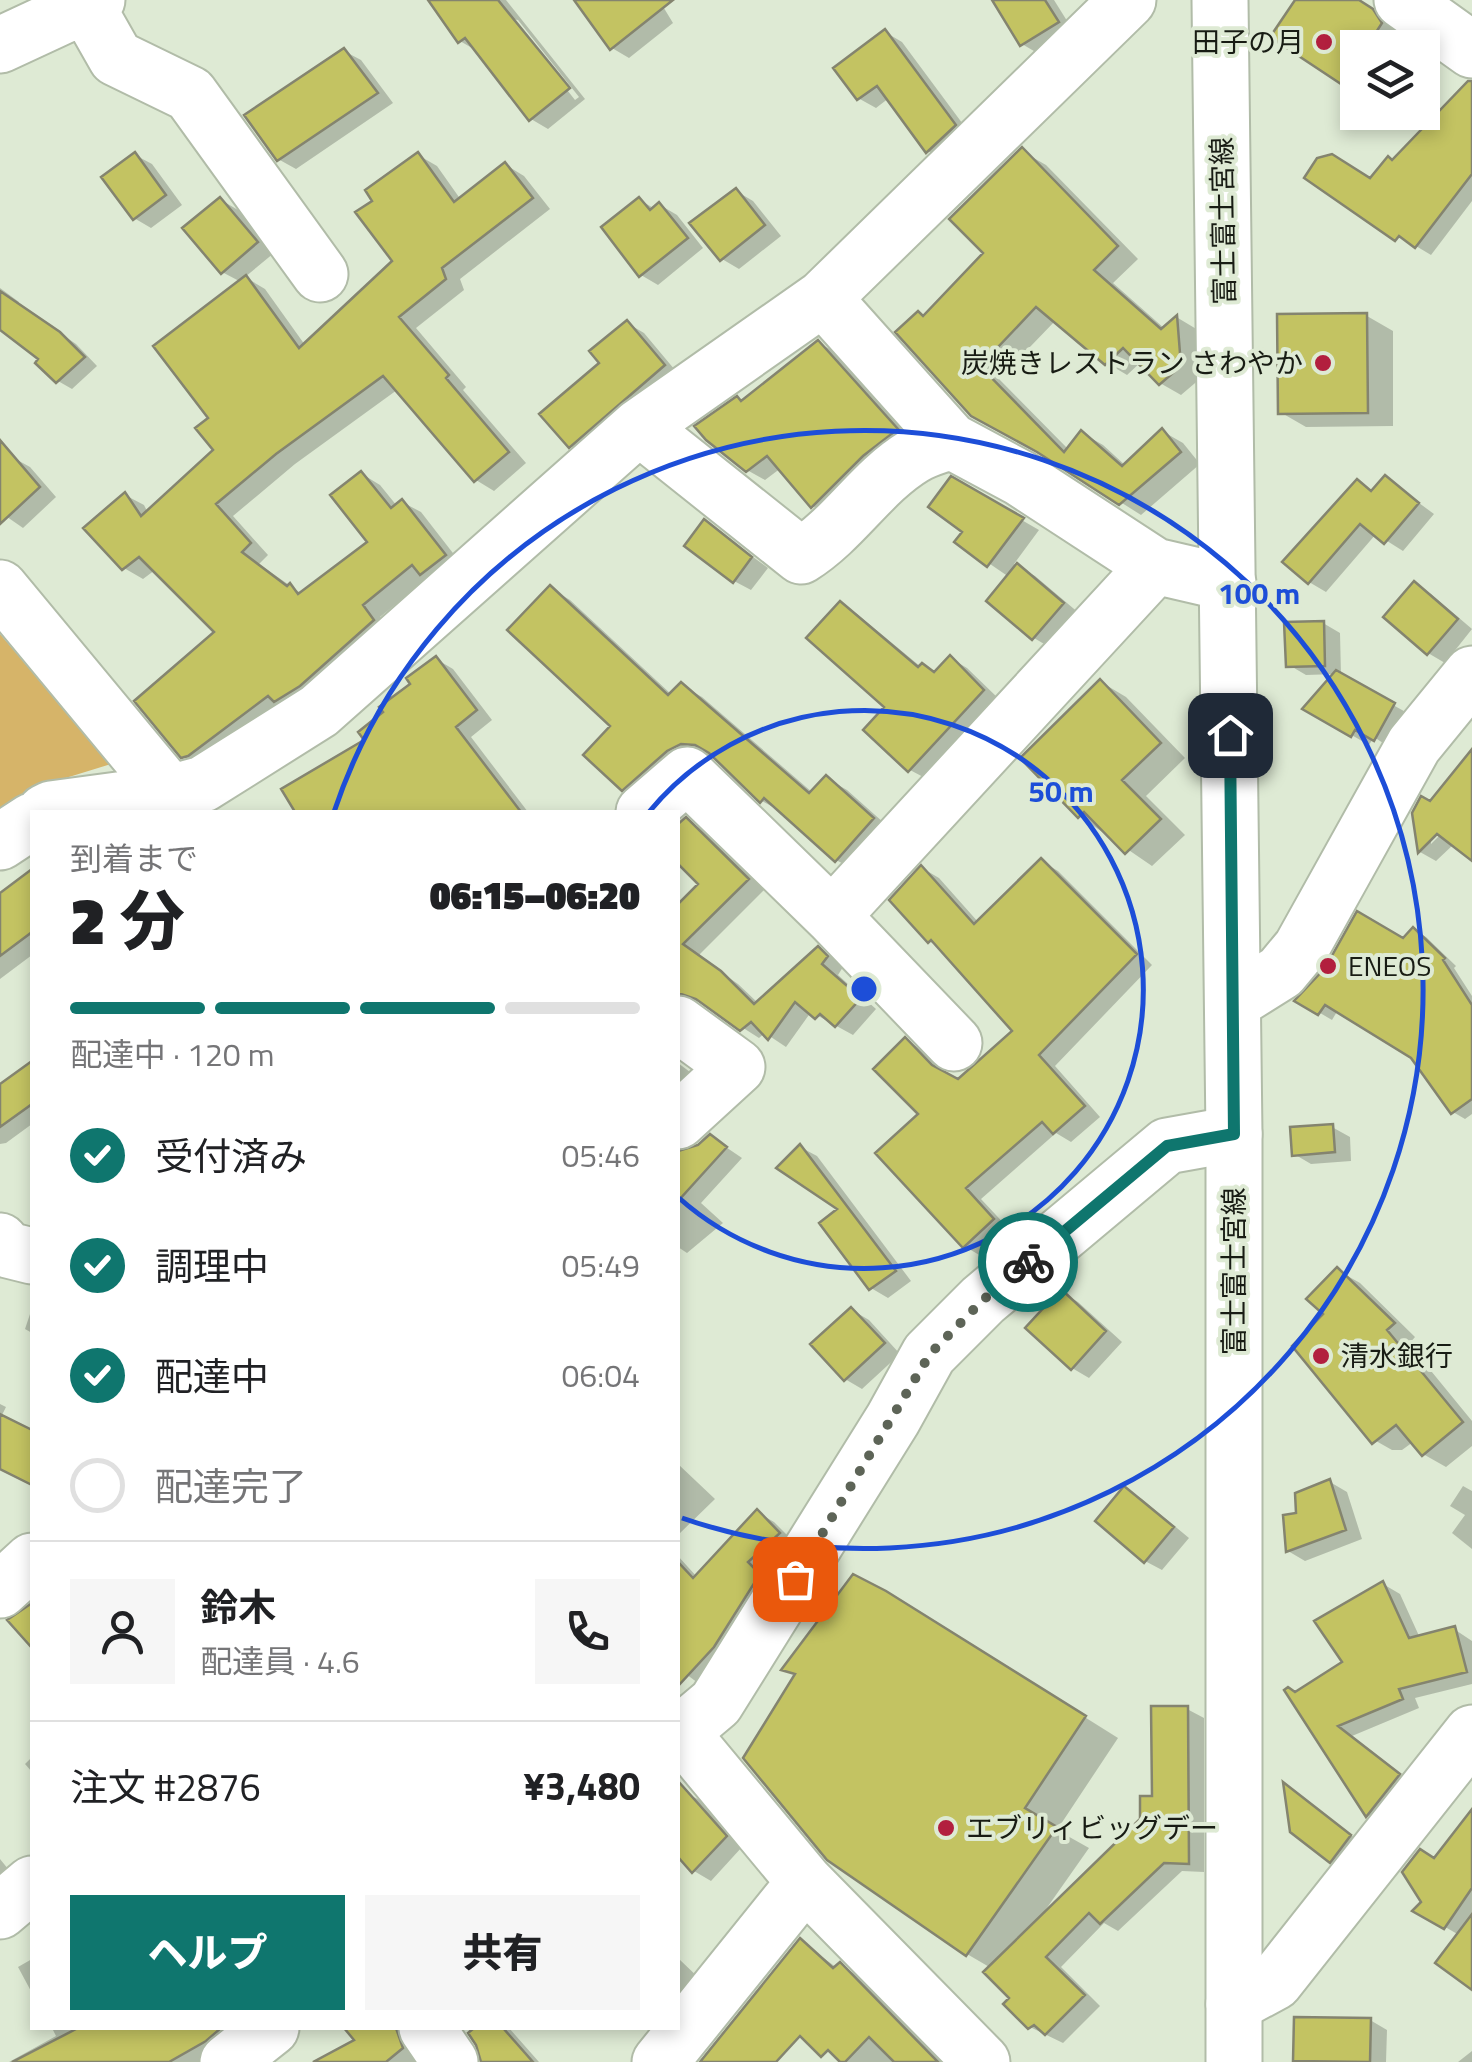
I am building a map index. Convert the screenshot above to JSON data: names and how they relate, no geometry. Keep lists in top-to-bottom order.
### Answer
{
  "streets": {
    "street": ["富士富士宮線"]
  },
  "places": [
    "田子の月",
    "炭焼きレストラン さわやか",
    "ENEOS",
    "清水銀行",
    "エブリィビッグデー"
  ],
  "page": {
    "heading": ["2 分", "到着まで", "06:15–06:20"],
    "panel": [
      "鈴木",
      "配達員 · 4.6",
      "注文 #2876",
      "¥3,480"
    ],
    "bar": "配達中 · 120 m",
    "list": [
      ["受付済み", "05:46"],
      ["調理中", "05:49"],
      ["配達中", "06:04"],
      "配達完了"
    ],
    "buttons": ["ヘルプ", "共有"]
  },
  "rings": ["100 m", "50 m"]
}
